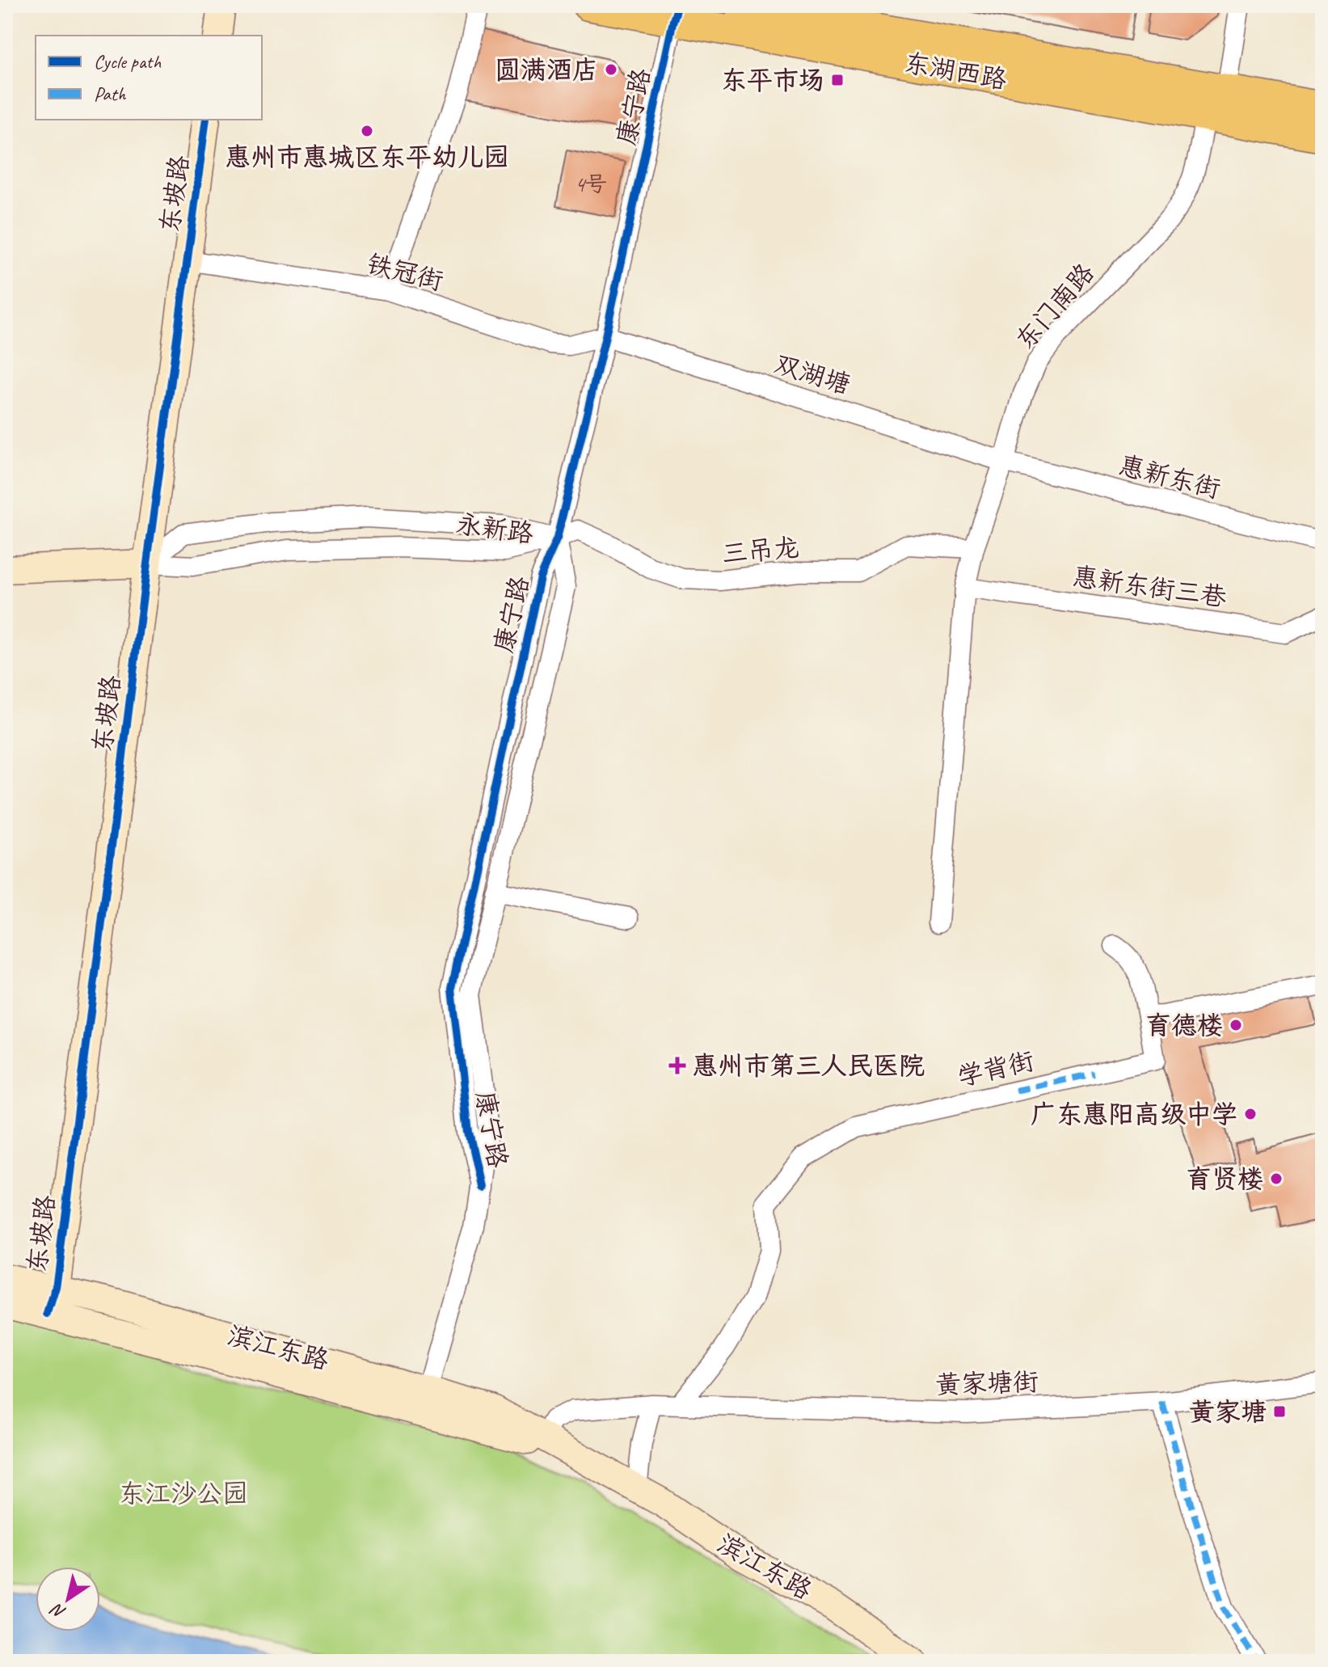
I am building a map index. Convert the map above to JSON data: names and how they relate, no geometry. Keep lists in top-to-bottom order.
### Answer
{
  "streets": {
    "main road": [
      "东湖西路",
      "东坡路",
      "永新路",
      "滨江东路"
    ],
    "street": [
      "康宁路",
      "铁冠街",
      "东门南路",
      "双湖塘",
      "惠新东街",
      "三吊龙",
      "惠新东街三巷",
      "学背街",
      "黄家塘街"
    ]
  },
  "crossings": [
    ["东湖西路", "康宁路"],
    ["东湖西路", "东门南路"],
    ["康宁路", "铁冠街"],
    ["康宁路", "双湖塘"],
    ["康宁路", "永新路"],
    ["康宁路", "三吊龙"],
    ["康宁路", "滨江东路"],
    ["东坡路", "铁冠街"],
    ["东坡路", "永新路"],
    ["东坡路", "滨江东路"],
    ["铁冠街", "双湖塘"],
    ["东门南路", "双湖塘"],
    ["东门南路", "惠新东街"],
    ["东门南路", "三吊龙"],
    ["东门南路", "惠新东街三巷"],
    ["双湖塘", "惠新东街"],
    ["永新路", "三吊龙"],
    ["学背街", "黄家塘街"],
    ["滨江东路", "黄家塘街"]
  ],
  "parks": ["东江沙公园"],
  "places": {
    "other": [
      "圆满酒店",
      "惠州市惠城区东平幼儿园",
      "育德楼",
      "广东惠阳高级中学",
      "育贤楼"
    ],
    "transit": ["东平市场", "黄家塘"],
    "health": ["惠州市第三人民医院"]
  },
  "house_numbers": ["4号"],
  "legend": ["Cycle path", "Path"],
  "north": "bottom left"
}
